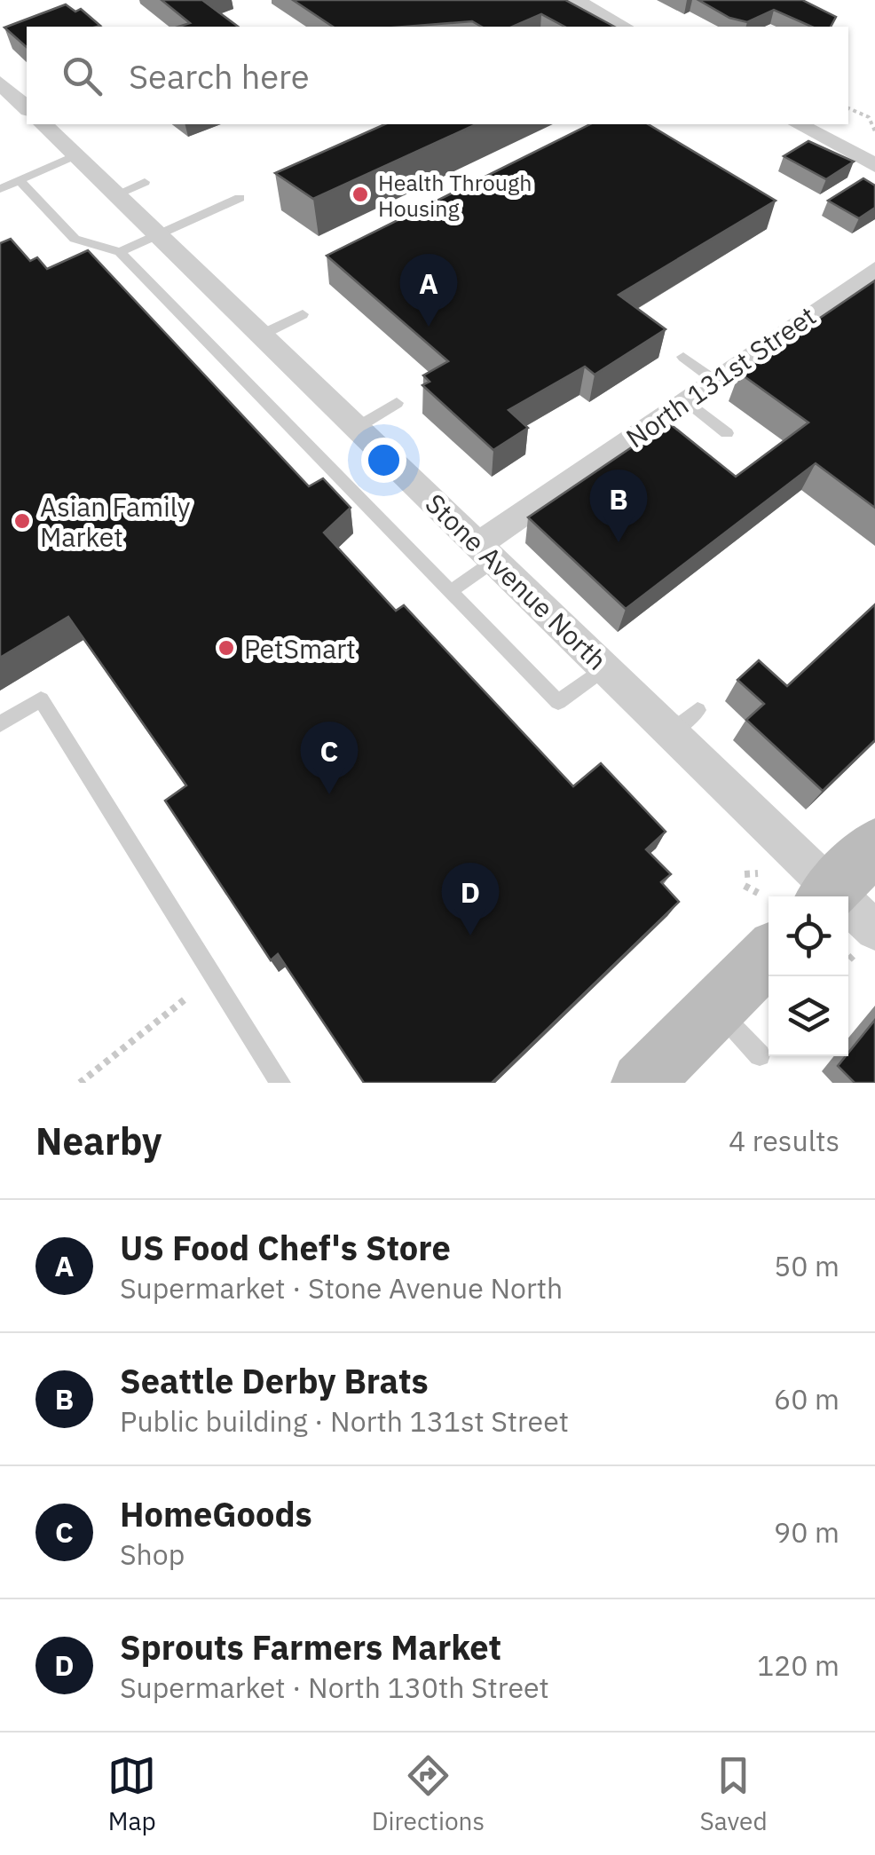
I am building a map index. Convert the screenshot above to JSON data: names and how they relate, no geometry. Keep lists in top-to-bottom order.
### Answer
{
  "streets": {
    "street": ["North 131st Street", "Stone Avenue North"]
  },
  "crossings": [
    ["North 131st Street", "Stone Avenue North"]
  ],
  "places": ["Health Through Housing", "Asian Family Market", "PetSmart"],
  "page": {
    "search": "Search here",
    "pins": [
      "A",
      "B",
      "C",
      "D"
    ],
    "heading": ["Nearby", "4 results"],
    "list": [
      {
        "mark": "A",
        "name": "US Food Chef's Store",
        "note": "Supermarket · Stone Avenue North",
        "value": "50 m"
      },
      {
        "mark": "B",
        "name": "Seattle Derby Brats",
        "note": "Public building · North 131st Street",
        "value": "60 m"
      },
      {
        "mark": "C",
        "name": "HomeGoods",
        "note": "Shop",
        "value": "90 m"
      },
      {
        "mark": "D",
        "name": "Sprouts Farmers Market",
        "note": "Supermarket · North 130th Street",
        "value": "120 m"
      }
    ],
    "nav": ["Map", "Directions", "Saved"]
  }
}
